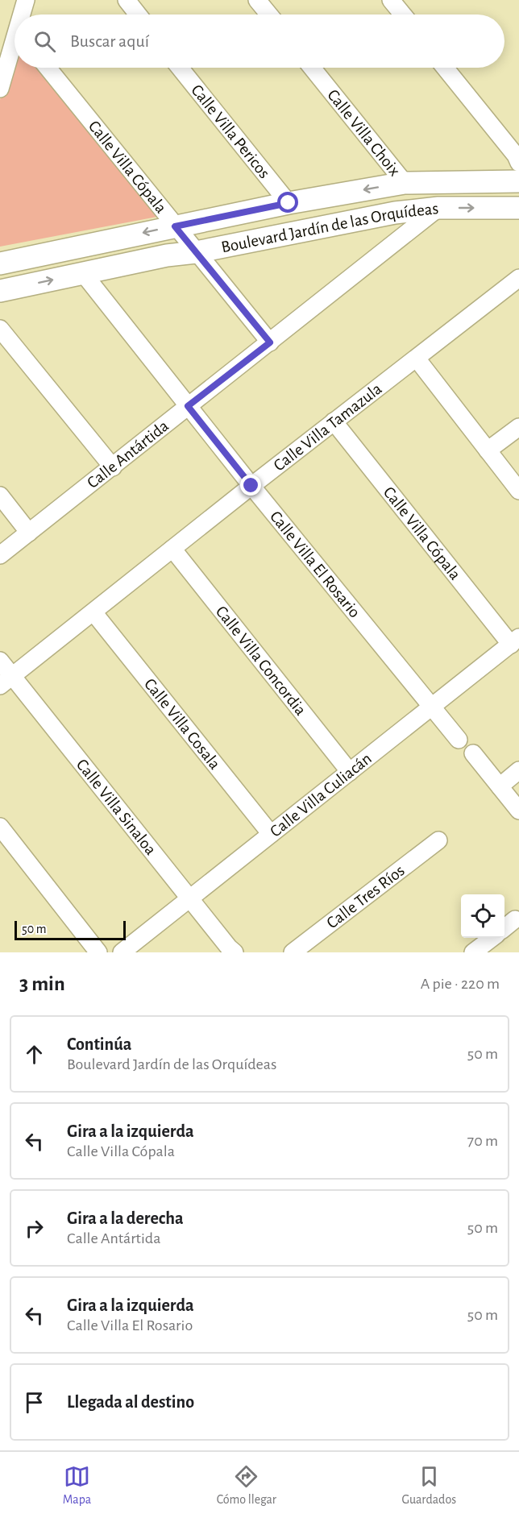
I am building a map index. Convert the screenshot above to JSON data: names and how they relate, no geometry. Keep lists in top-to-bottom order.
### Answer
{
  "streets": {
    "street": [
      "Calle Villa Pericos",
      "Calle Villa Choix",
      "Calle Villa Cópala",
      "Boulevard Jardín de las Orquídeas",
      "Calle Villa Tamazula",
      "Calle Antártida",
      "Calle Villa El Rosario",
      "Calle Villa Concordia",
      "Calle Villa Cosala",
      "Calle Villa Culiacán",
      "Calle Villa Sinaloa",
      "Calle Tres Ríos"
    ]
  },
  "crossings": [
    ["Calle Villa Pericos", "Boulevard Jardín de las Orquídeas"],
    ["Calle Villa Choix", "Boulevard Jardín de las Orquídeas"],
    ["Calle Villa Cópala", "Boulevard Jardín de las Orquídeas"],
    ["Calle Villa Cópala", "Calle Villa Tamazula"],
    ["Calle Villa Cópala", "Calle Antártida"],
    ["Calle Villa Cópala", "Calle Villa Culiacán"],
    ["Boulevard Jardín de las Orquídeas", "Calle Antártida"],
    ["Boulevard Jardín de las Orquídeas", "Calle Villa El Rosario"],
    ["Calle Villa Tamazula", "Calle Villa El Rosario"],
    ["Calle Villa Tamazula", "Calle Villa Concordia"],
    ["Calle Villa Tamazula", "Calle Villa Cosala"],
    ["Calle Villa Tamazula", "Calle Villa Sinaloa"],
    ["Calle Antártida", "Calle Villa El Rosario"],
    ["Calle Villa El Rosario", "Calle Villa Culiacán"],
    ["Calle Villa Concordia", "Calle Villa Culiacán"],
    ["Calle Villa Cosala", "Calle Villa Culiacán"],
    ["Calle Villa Culiacán", "Calle Villa Sinaloa"]
  ],
  "scale_bar": "50 m",
  "page": {
    "search": "Buscar aquí",
    "scale": "50 m",
    "heading": ["3 min", "A pie · 220 m"],
    "list": [
      ["Continúa", "Boulevard Jardín de las Orquídeas", "50 m"],
      ["Gira a la izquierda", "Calle Villa Cópala", "70 m"],
      ["Gira a la derecha", "Calle Antártida", "50 m"],
      ["Gira a la izquierda", "Calle Villa El Rosario", "50 m"],
      "Llegada al destino"
    ],
    "nav": ["Mapa", "Cómo llegar", "Guardados"]
  }
}
